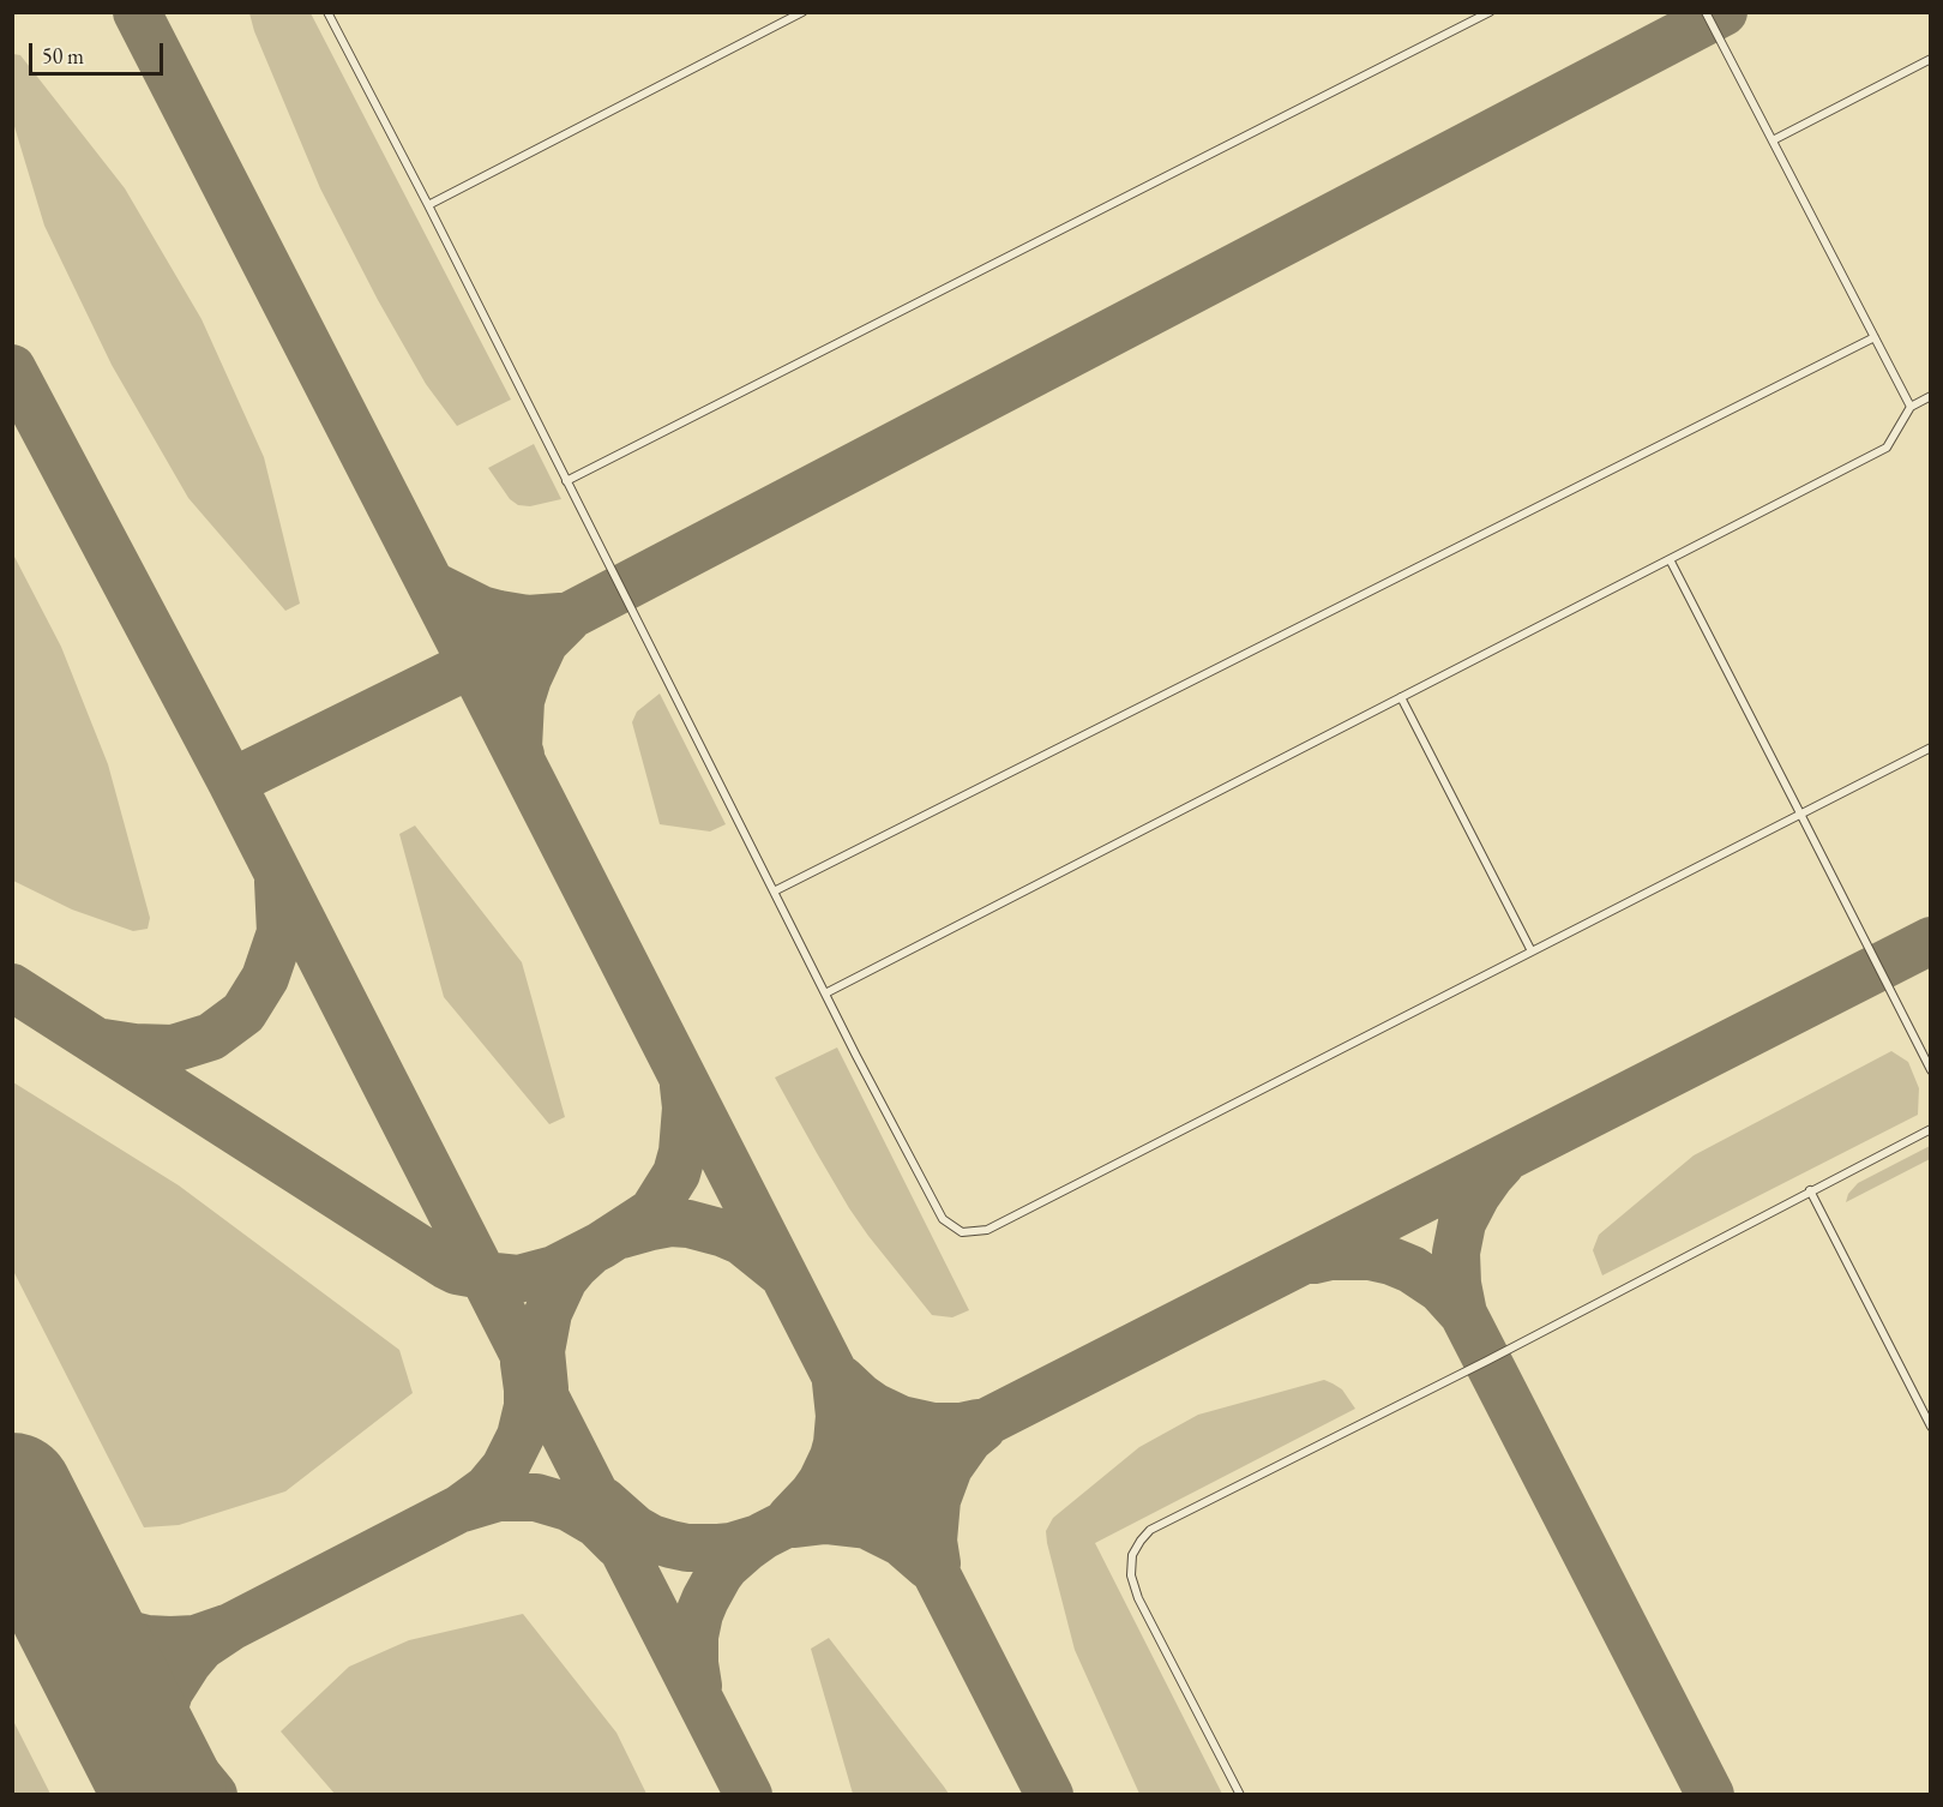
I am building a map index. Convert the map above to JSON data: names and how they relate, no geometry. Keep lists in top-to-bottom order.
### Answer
{
  "scale_bar": "50 m"
}
